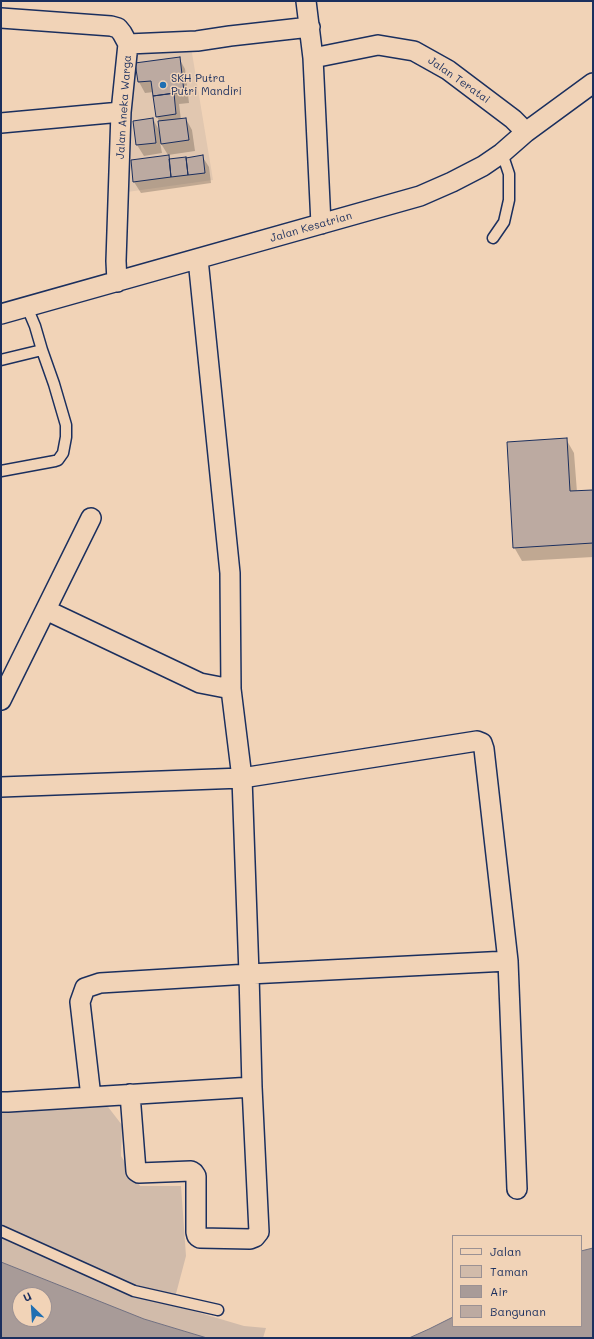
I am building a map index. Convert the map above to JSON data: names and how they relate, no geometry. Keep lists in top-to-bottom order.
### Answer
{
  "streets": {
    "street": ["Jalan Teratai", "Jalan Aneka Warga", "Jalan Kesatrian"]
  },
  "crossings": [
    ["Jalan Teratai", "Jalan Kesatrian"],
    ["Jalan Aneka Warga", "Jalan Kesatrian"]
  ],
  "places": ["SKH Putra Putri Mandiri"],
  "legend": [
    "Jalan",
    "Taman",
    "Air",
    "Bangunan"
  ],
  "north": "top left"
}
